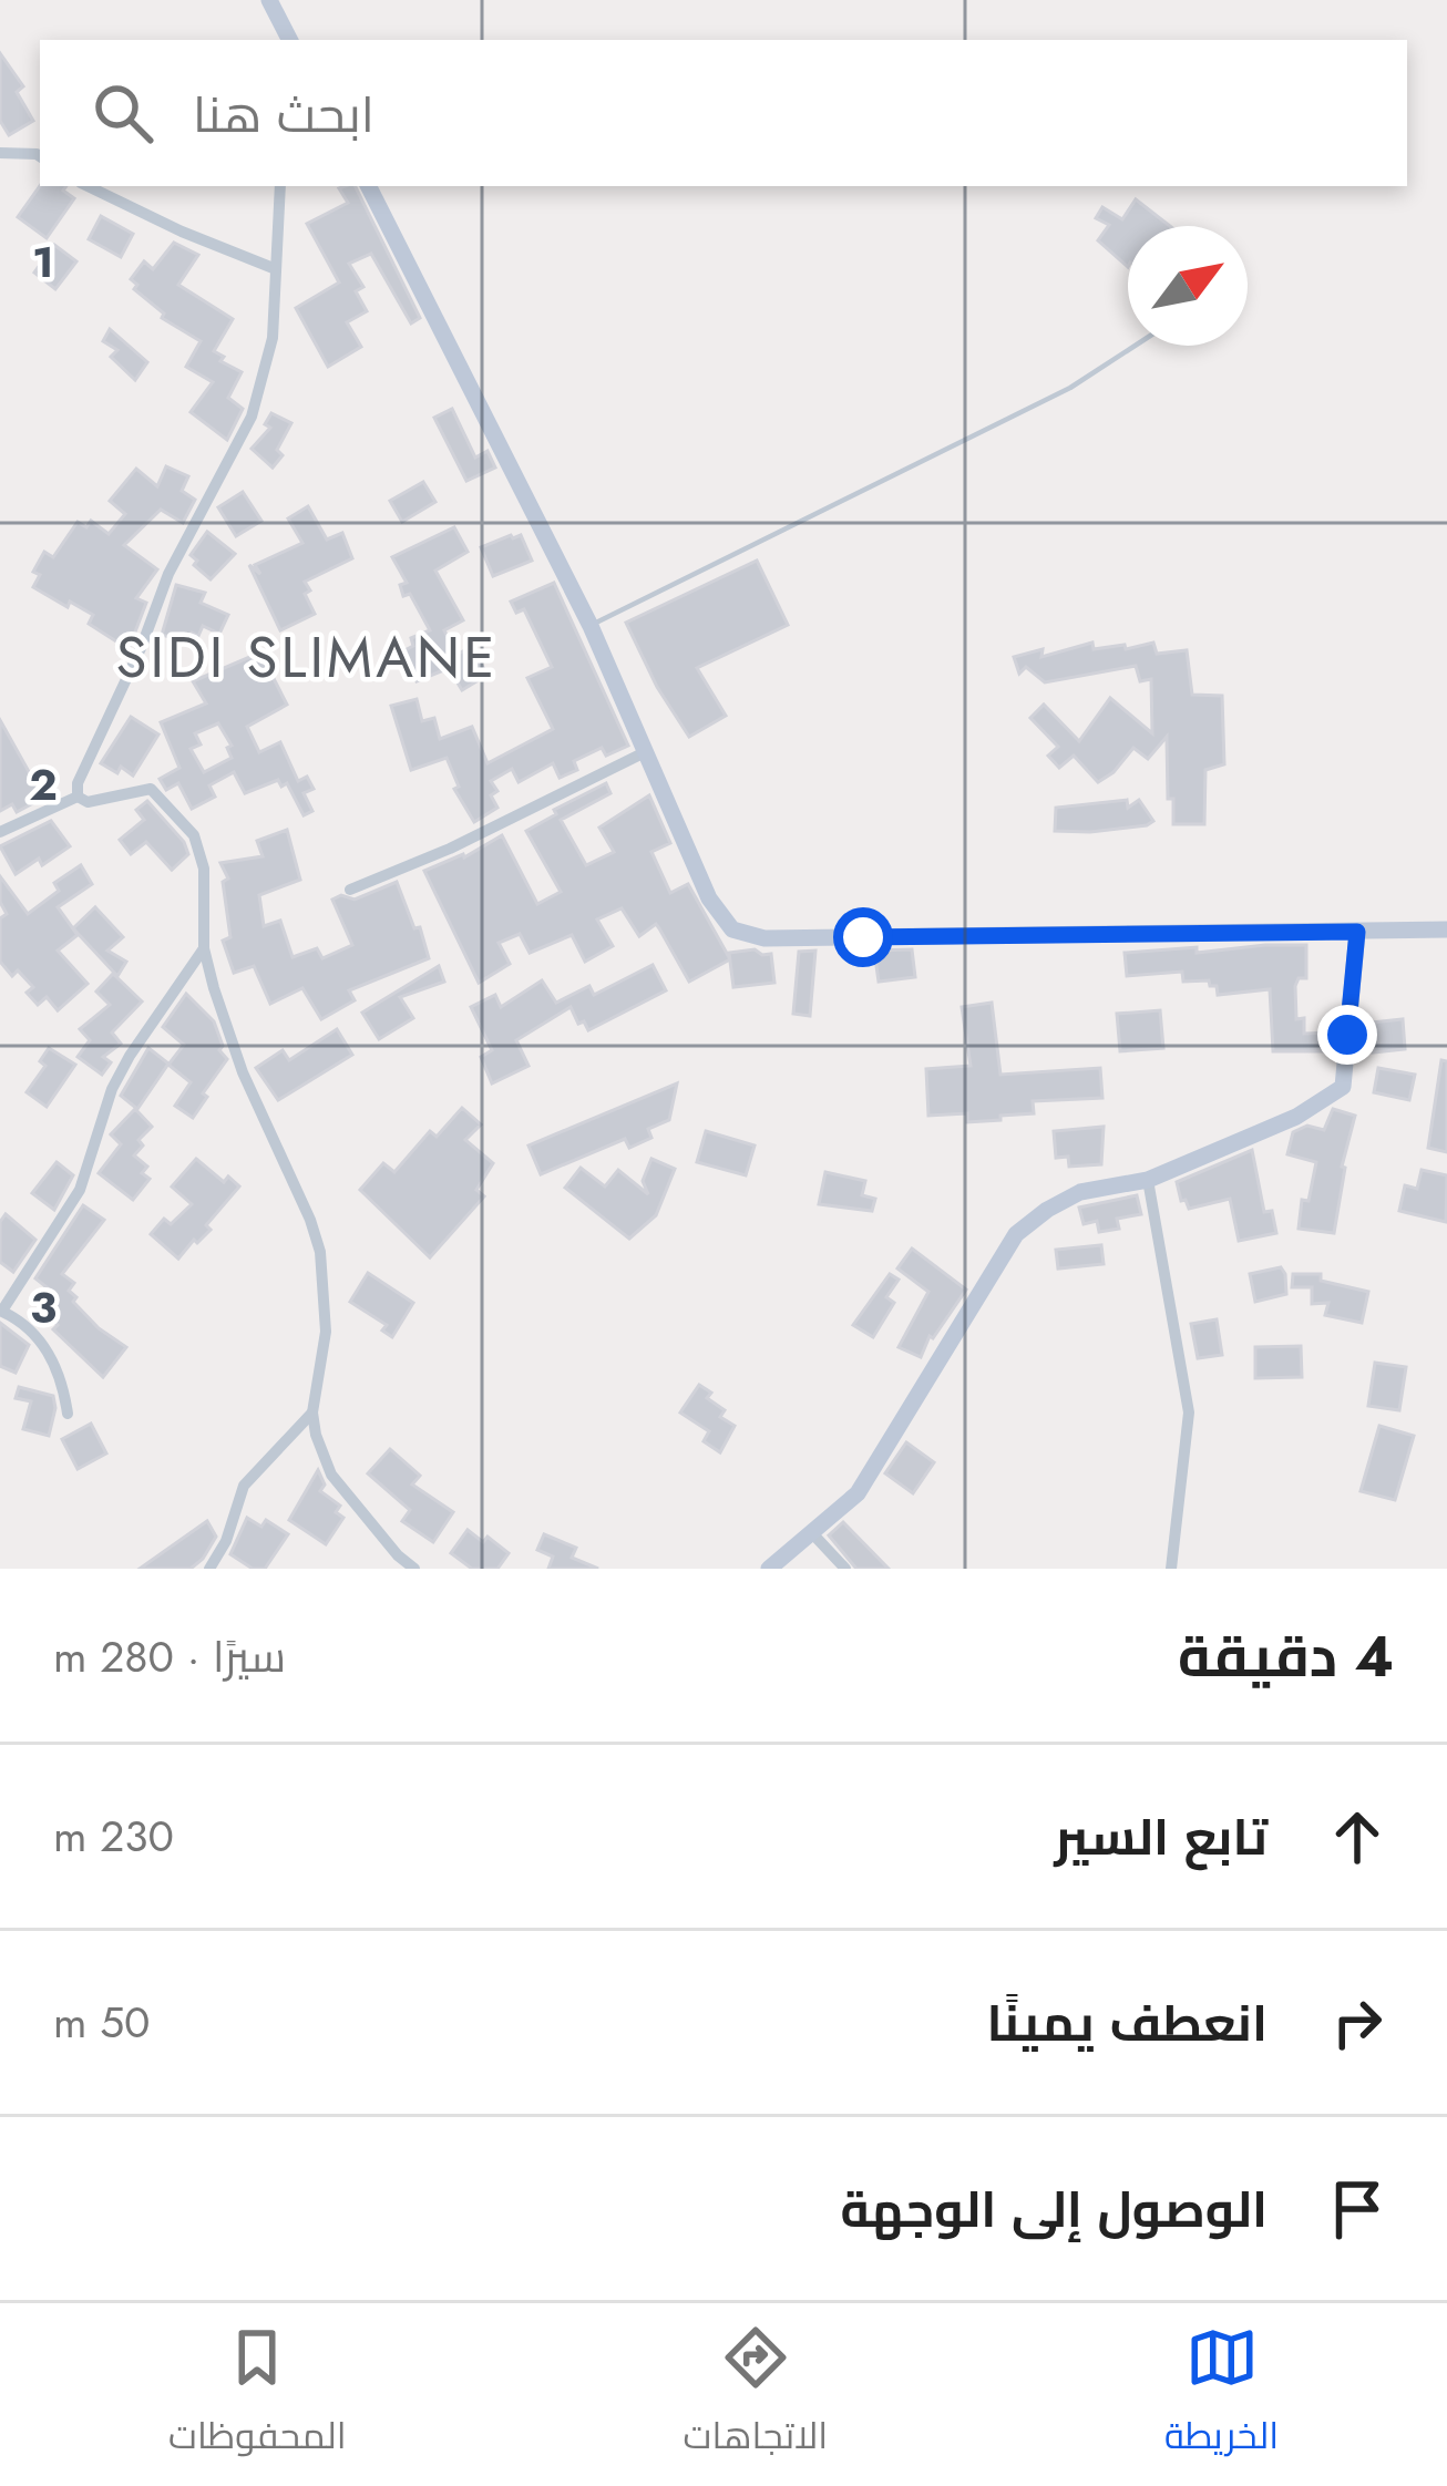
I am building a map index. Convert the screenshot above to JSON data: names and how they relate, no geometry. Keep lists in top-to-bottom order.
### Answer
{
  "districts": ["SIDI SLIMANE"],
  "north": "top right",
  "page": {
    "search": "ابحث هنا",
    "heading": ["4 دقيقة", "سيرًا · 280 m"],
    "list": [
      ["تابع السير", "230 m"],
      ["انعطف يمينًا", "50 m"],
      "الوصول إلى الوجهة"
    ],
    "nav": ["الخريطة", "الاتجاهات", "المحفوظات"]
  },
  "grid": {
    "rows": ["1", "2", "3"]
  }
}
